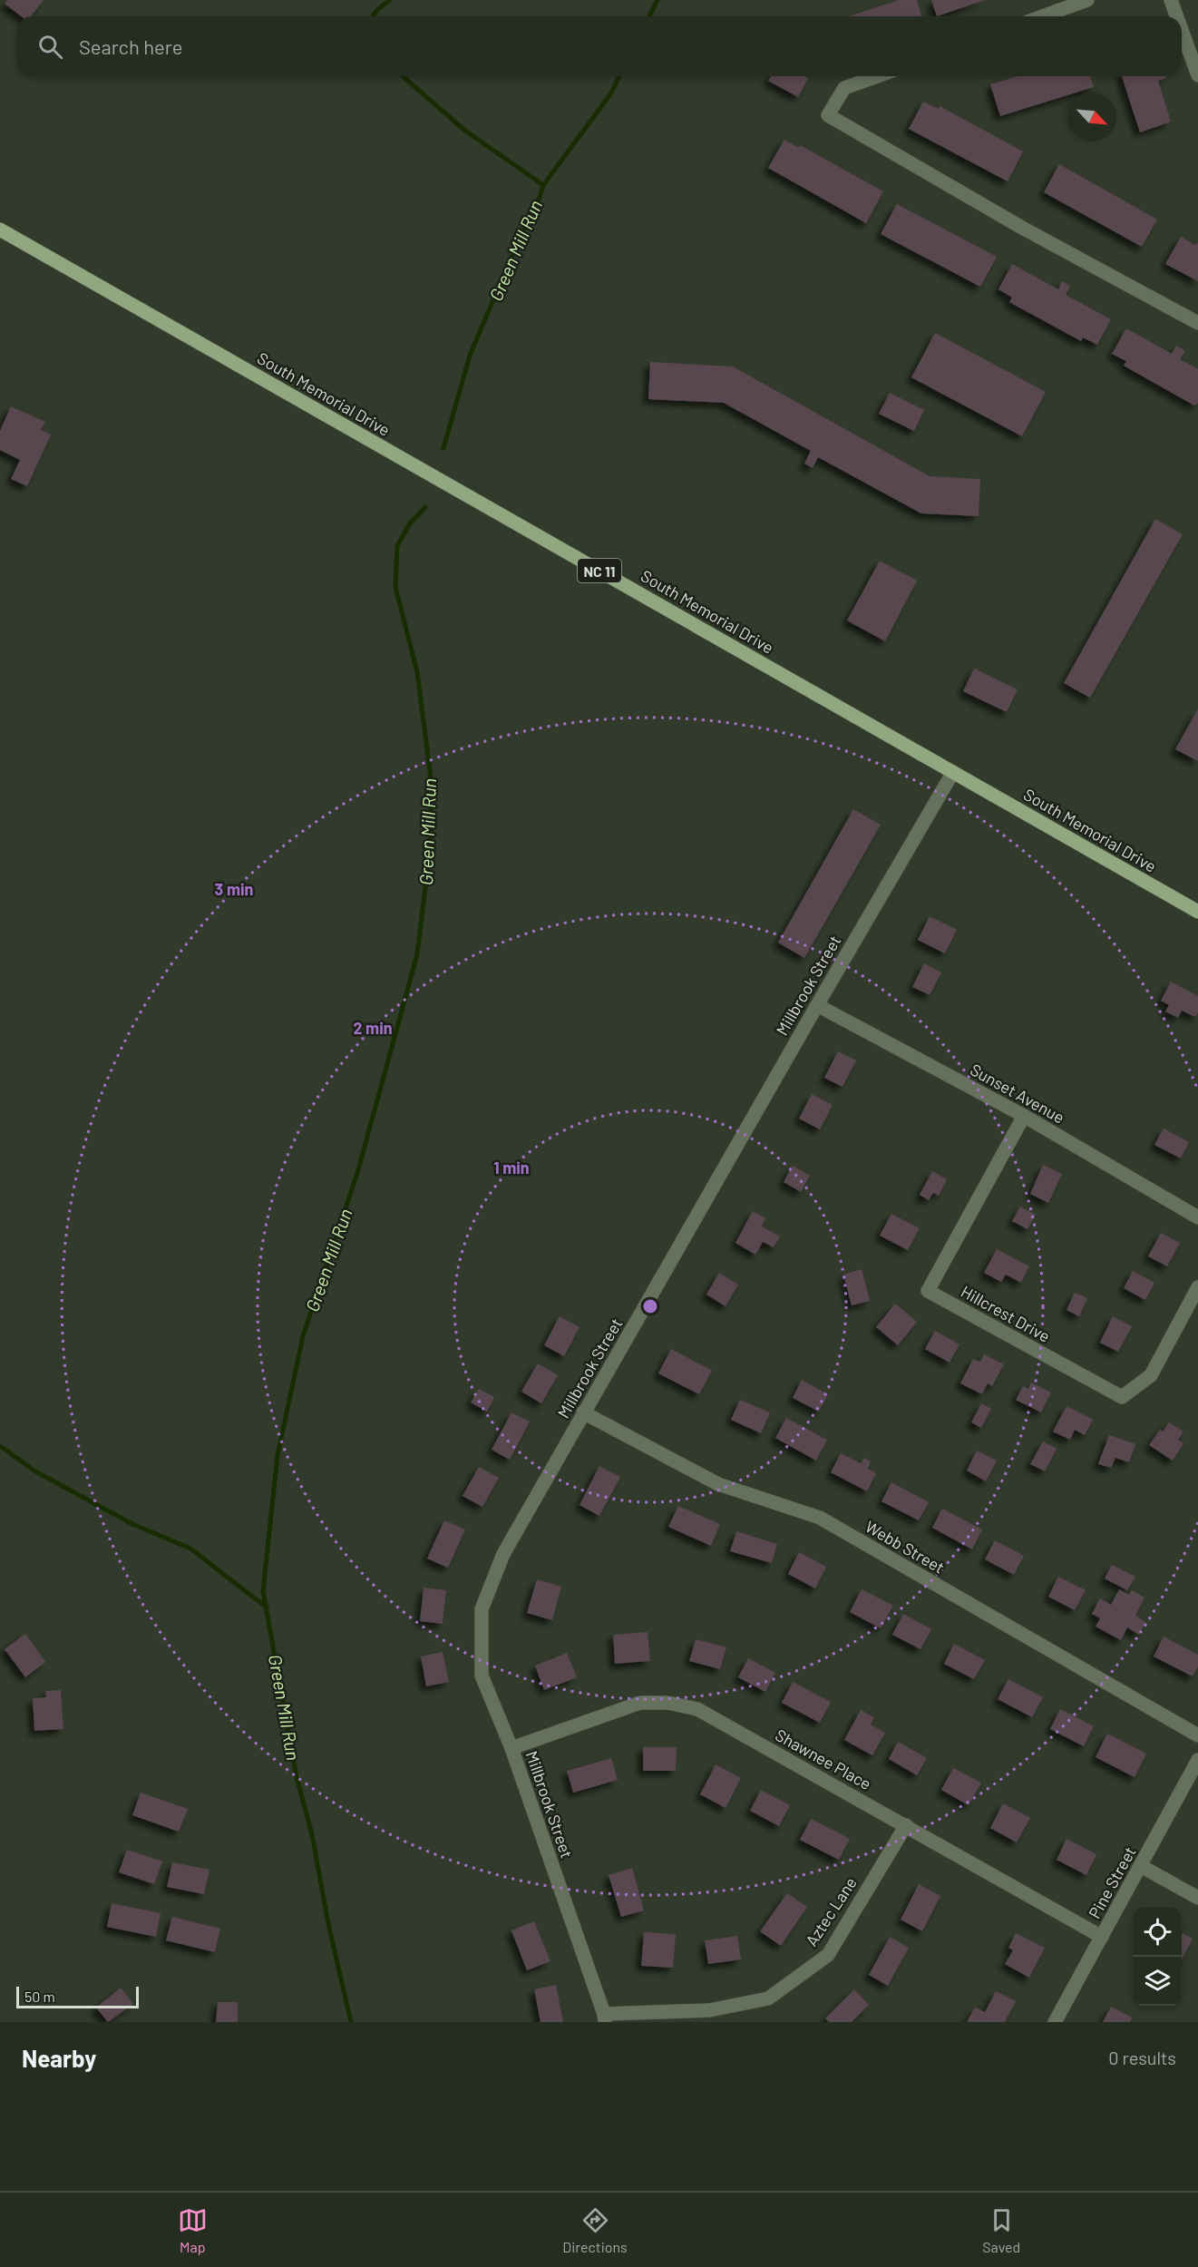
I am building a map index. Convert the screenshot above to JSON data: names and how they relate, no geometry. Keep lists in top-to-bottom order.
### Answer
{
  "streets": {
    "main road": ["South Memorial Drive", "NC 11"],
    "street": [
      "Millbrook Street",
      "Sunset Avenue",
      "Hillcrest Drive",
      "Webb Street",
      "Shawnee Place",
      "Pine Street",
      "Aztec Lane"
    ]
  },
  "crossings": [
    ["South Memorial Drive", "Millbrook Street"],
    ["Millbrook Street", "Sunset Avenue"],
    ["Millbrook Street", "Webb Street"],
    ["Millbrook Street", "Shawnee Place"],
    ["Millbrook Street", "Aztec Lane"],
    ["Sunset Avenue", "Hillcrest Drive"],
    ["Shawnee Place", "Pine Street"],
    ["Shawnee Place", "Aztec Lane"]
  ],
  "water": ["Green Mill Run"],
  "scale_bar": "50 m",
  "north": "bottom right",
  "page": {
    "search": "Search here",
    "scale": "50 m",
    "heading": ["Nearby", "0 results"],
    "nav": ["Map", "Directions", "Saved"]
  },
  "rings": ["3 min", "2 min", "1 min"]
}
